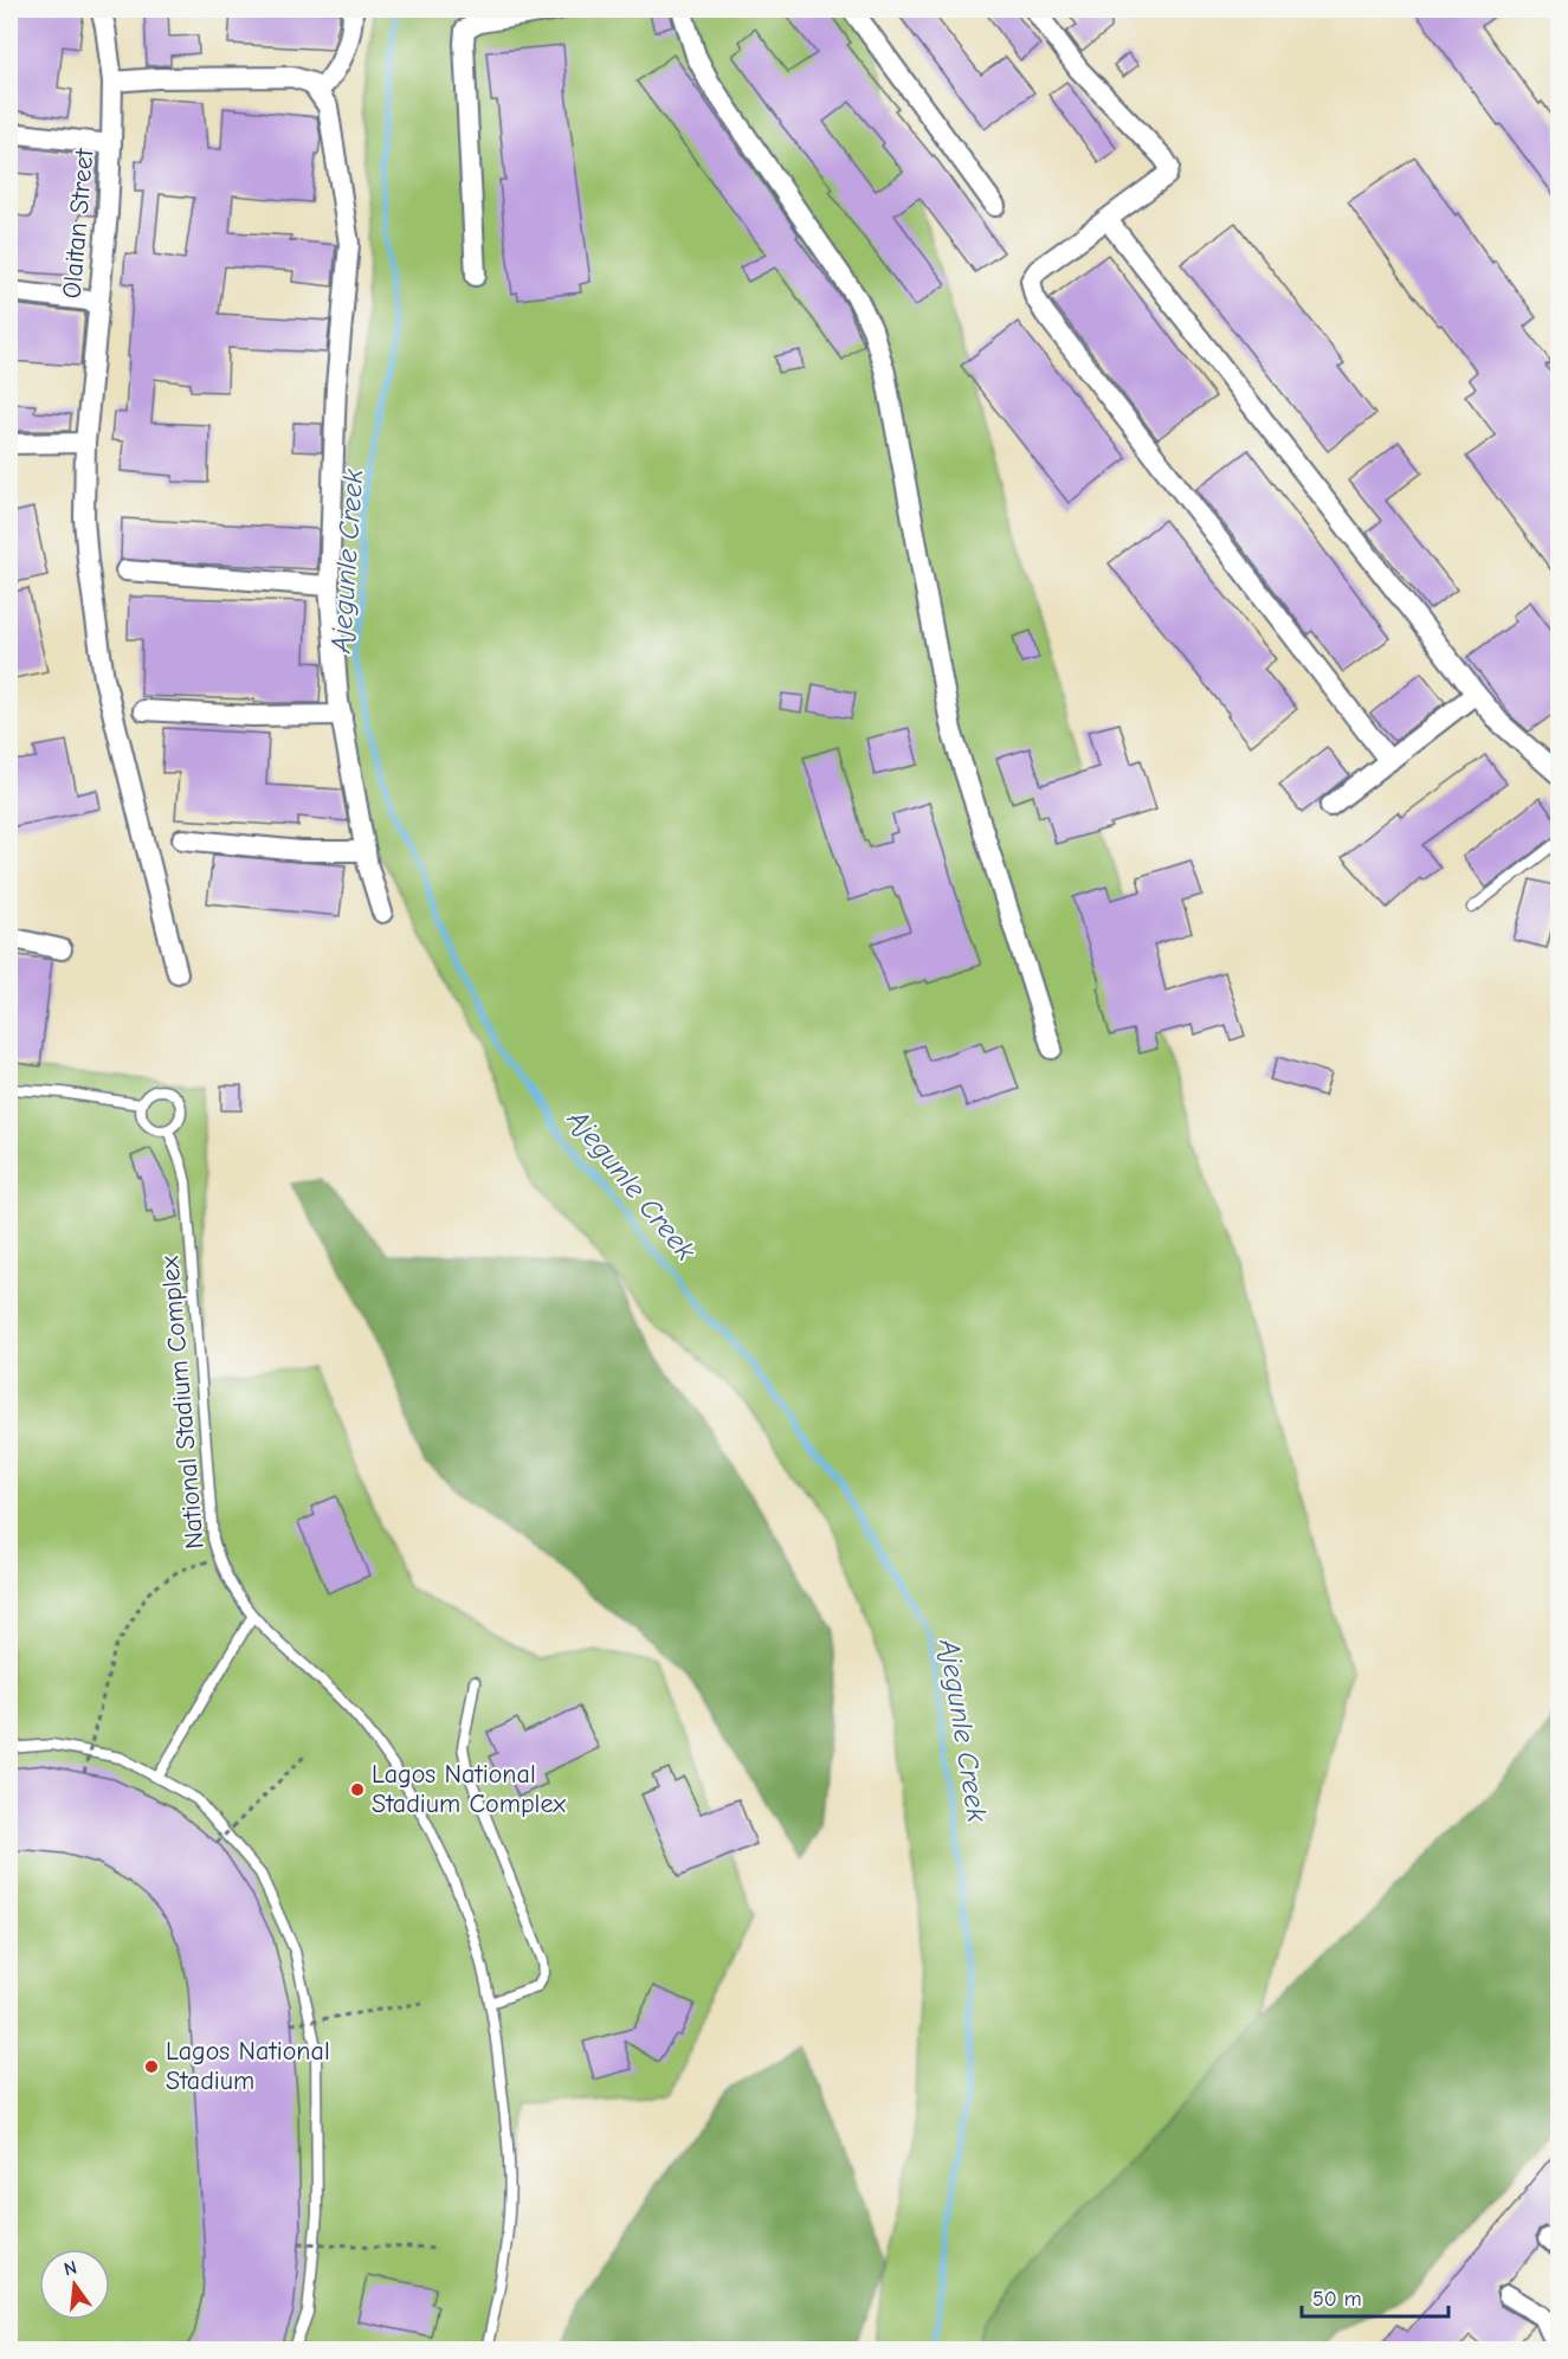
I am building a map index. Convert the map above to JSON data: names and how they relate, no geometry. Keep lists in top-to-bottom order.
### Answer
{
  "streets": {
    "street": ["Olaitan Street"],
    "lane": ["National Stadium Complex"]
  },
  "water": ["Ajegunle Creek"],
  "places": ["Lagos National Stadium Complex", "Lagos National Stadium"],
  "scale_bar": "50 m",
  "north": "top"
}
